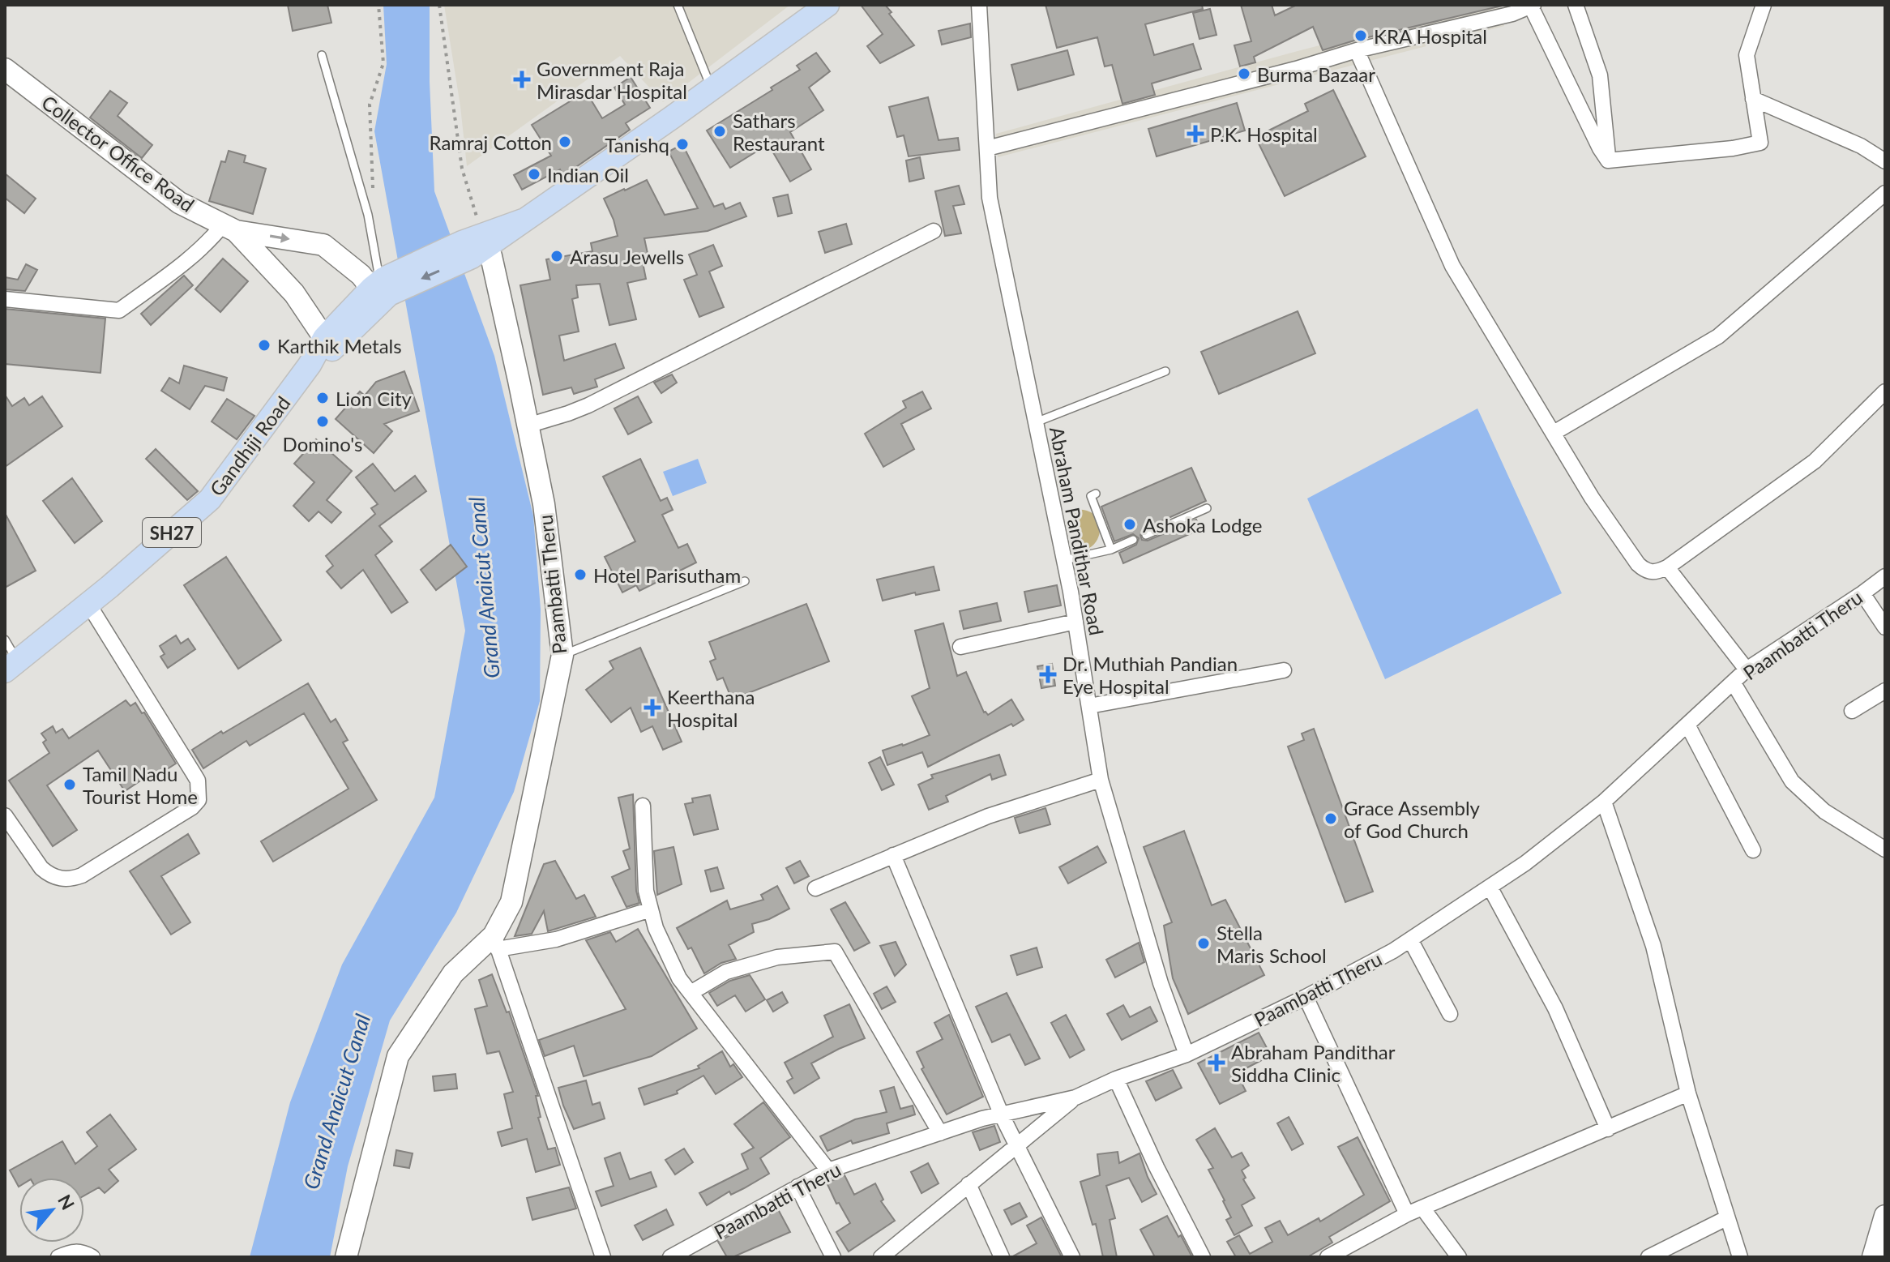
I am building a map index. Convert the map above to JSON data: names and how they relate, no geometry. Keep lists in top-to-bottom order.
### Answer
{
  "streets": {
    "main road": ["Gandhiji Road", "SH27"],
    "street": ["Collector Office Road", "Abraham Pandithar Road", "Paambatti Theru"]
  },
  "crossings": [
    ["Collector Office Road", "Gandhiji Road"],
    ["Collector Office Road", "SH27"],
    ["Gandhiji Road", "SH27"],
    ["Abraham Pandithar Road", "Paambatti Theru"],
    ["SH27", "Paambatti Theru"]
  ],
  "water": ["Grand Anaicut Canal"],
  "places": {
    "other": [
      "KRA Hospital",
      "Burma Bazaar",
      "Sathars Restaurant",
      "Ramraj Cotton",
      "Tanishq",
      "Indian Oil",
      "Arasu Jewells",
      "Karthik Metals",
      "Lion City",
      "Domino's",
      "Ashoka Lodge",
      "Hotel Parisutham",
      "Tamil Nadu Tourist Home",
      "Grace Assembly of God Church",
      "Stella Maris School"
    ],
    "health": [
      "Government Raja Mirasdar Hospital",
      "P.K. Hospital",
      "Dr. Muthiah Pandian Eye Hospital",
      "Keerthana Hospital",
      "Abraham Pandithar Siddha Clinic"
    ]
  },
  "north": "top right"
}
